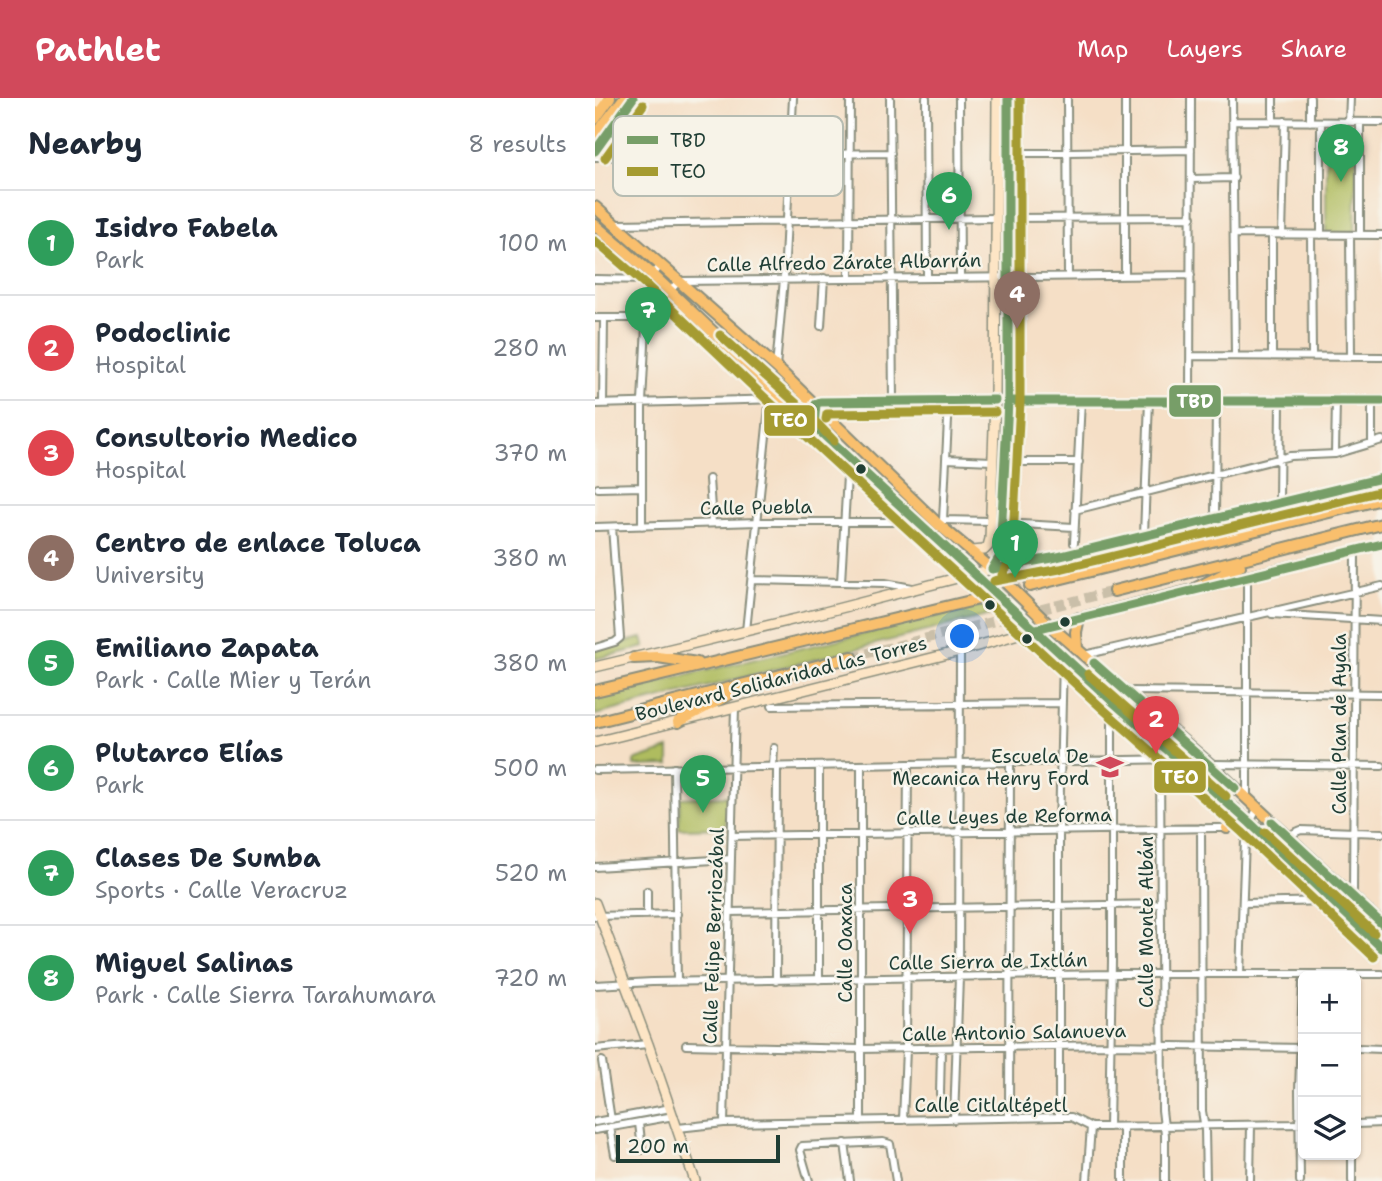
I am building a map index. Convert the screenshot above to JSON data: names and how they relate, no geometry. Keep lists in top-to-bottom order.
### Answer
{
  "streets": {
    "highway": ["Boulevard Solidaridad las Torres"],
    "street": [
      "Calle Alfredo Zárate Albarrán",
      "Calle Puebla",
      "Calle Plan de Ayala",
      "Calle Leyes de Reforma",
      "Calle Monte Albán",
      "Calle Felipe Berriozábal",
      "Calle Oaxaca",
      "Calle Sierra de Ixtlán",
      "Calle Antonio Salanueva",
      "Calle Citlaltépetl"
    ]
  },
  "crossings": [
    ["Boulevard Solidaridad las Torres", "Calle Plan de Ayala"],
    ["Boulevard Solidaridad las Torres", "Calle Felipe Berriozábal"],
    ["Calle Leyes de Reforma", "Calle Monte Albán"],
    ["Calle Leyes de Reforma", "Calle Felipe Berriozábal"],
    ["Calle Leyes de Reforma", "Calle Oaxaca"],
    ["Calle Monte Albán", "Calle Sierra de Ixtlán"],
    ["Calle Monte Albán", "Calle Antonio Salanueva"],
    ["Calle Monte Albán", "Calle Citlaltépetl"],
    ["Calle Felipe Berriozábal", "Calle Sierra de Ixtlán"],
    ["Calle Felipe Berriozábal", "Calle Antonio Salanueva"],
    ["Calle Felipe Berriozábal", "Calle Citlaltépetl"],
    ["Calle Oaxaca", "Calle Sierra de Ixtlán"],
    ["Calle Oaxaca", "Calle Antonio Salanueva"],
    ["Calle Oaxaca", "Calle Citlaltépetl"]
  ],
  "places": {
    "school or university": ["Escuela De Mecanica Henry Ford"]
  },
  "lines": ["transit line TBD", "transit line TEO"],
  "legend": ["TBD", "TEO"],
  "scale_bar": "200 m",
  "page": {
    "header": "Pathlet",
    "nav": ["Map", "Layers", "Share"],
    "heading": ["Nearby", "8 results"],
    "pins": [
      "8",
      "6",
      "4",
      "7",
      "1",
      "2",
      "5",
      "3"
    ],
    "list": [
      {
        "mark": "1",
        "name": "Isidro Fabela",
        "note": "Park",
        "value": "100 m"
      },
      {
        "mark": "2",
        "name": "Podoclinic",
        "note": "Hospital",
        "value": "280 m"
      },
      {
        "mark": "3",
        "name": "Consultorio Medico",
        "note": "Hospital",
        "value": "370 m"
      },
      {
        "mark": "4",
        "name": "Centro de enlace Toluca",
        "note": "University",
        "value": "380 m"
      },
      {
        "mark": "5",
        "name": "Emiliano Zapata",
        "note": "Park · Calle Mier y Terán",
        "value": "380 m"
      },
      {
        "mark": "6",
        "name": "Plutarco Elías",
        "note": "Park",
        "value": "500 m"
      },
      {
        "mark": "7",
        "name": "Clases De Sumba",
        "note": "Sports · Calle Veracruz",
        "value": "520 m"
      },
      {
        "mark": "8",
        "name": "Miguel Salinas",
        "note": "Park · Calle Sierra Tarahumara",
        "value": "720 m"
      }
    ],
    "map_buttons": ["+", "−"],
    "scale": "200 m"
  }
}
